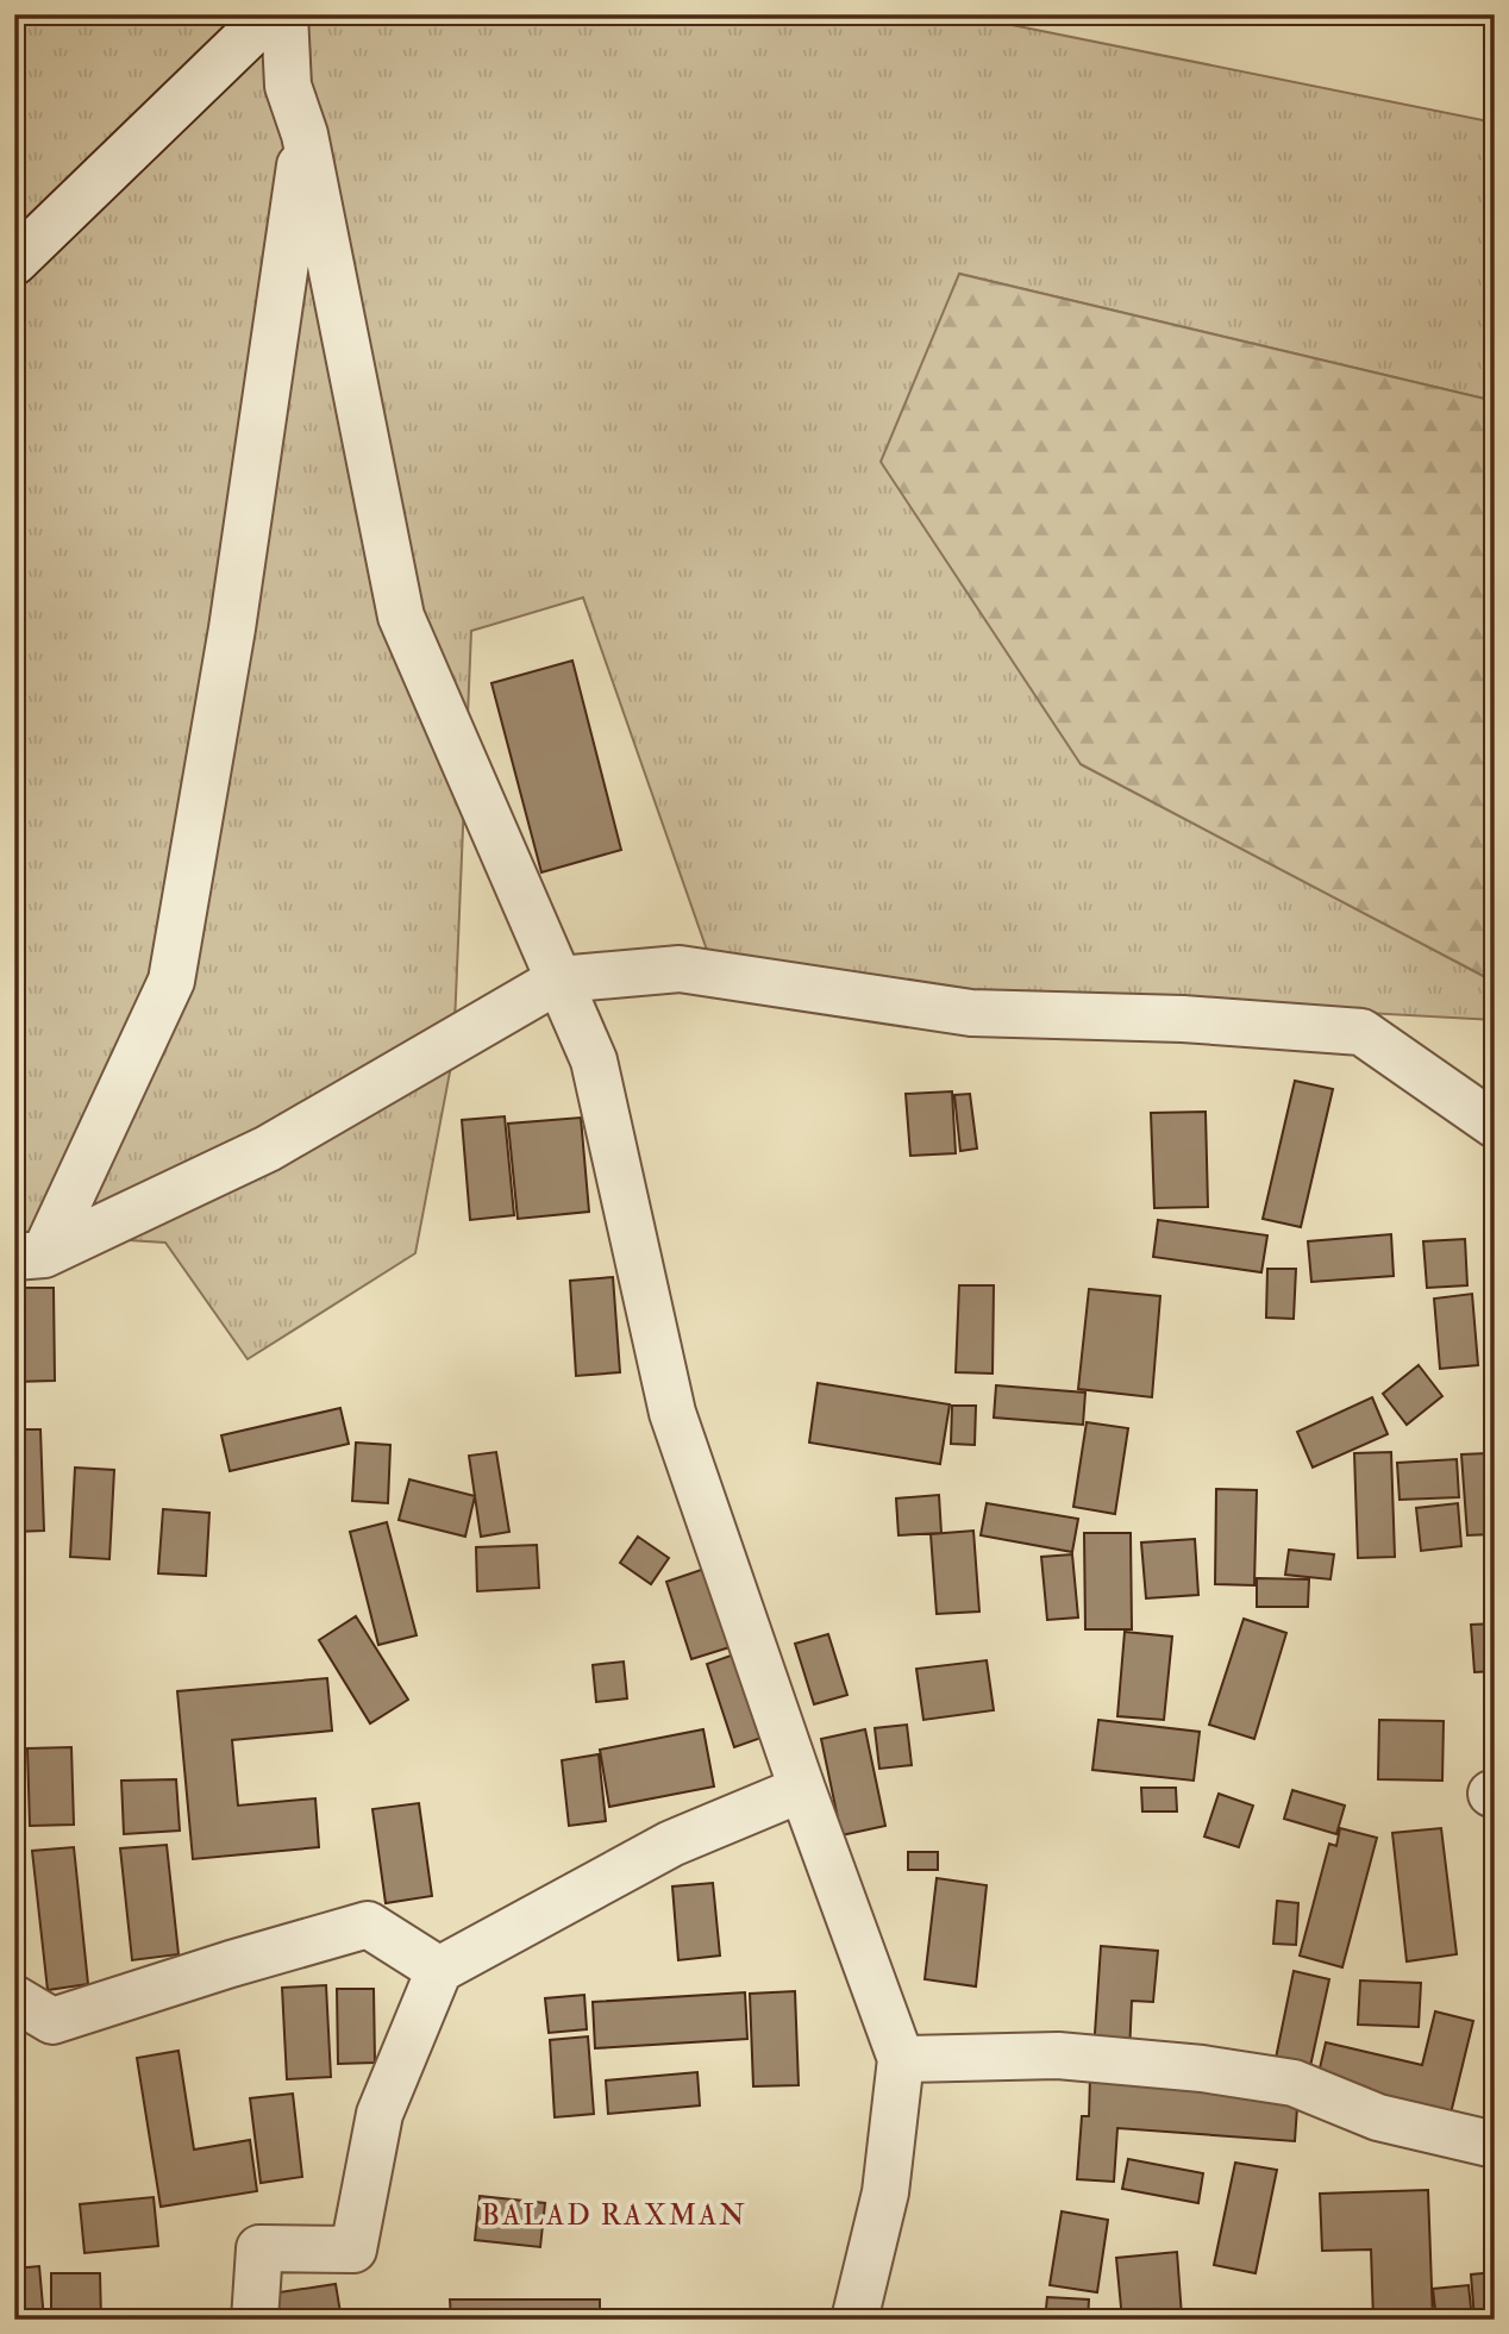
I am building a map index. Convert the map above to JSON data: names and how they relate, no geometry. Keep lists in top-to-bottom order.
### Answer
{
  "districts": ["BALAD RAXMAN"]
}
